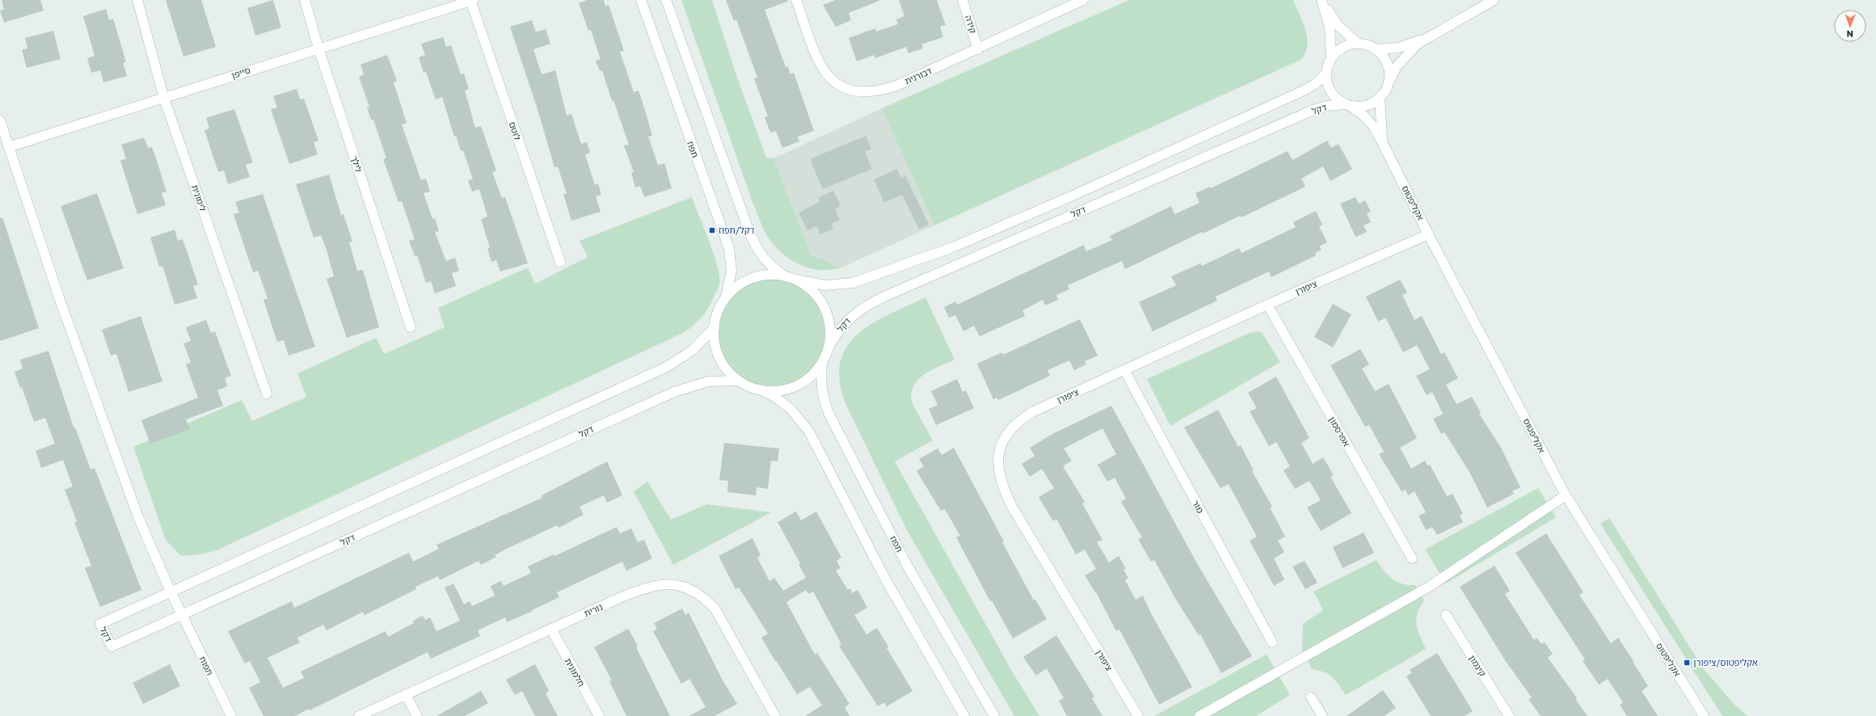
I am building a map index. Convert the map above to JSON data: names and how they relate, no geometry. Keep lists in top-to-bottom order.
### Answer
{
  "streets": {
    "street": [
      "קידה",
      "סייפן",
      "דבורנית",
      "דקל",
      "לוטם",
      "תפוז",
      "לילך",
      "לימונית",
      "אקליפטוס",
      "ציפורן",
      "אפרסמון",
      "מור",
      "נורית",
      "תפוח",
      "קינמון",
      "חלמונית"
    ]
  },
  "crossings": [
    ["קידה", "דבורנית"],
    ["סייפן", "לוטם"],
    ["סייפן", "לילך"],
    ["סייפן", "לימונית"],
    ["סייפן", "תפוח"],
    ["דקל", "אקליפטוס"],
    ["דקל", "תפוח"],
    ["אקליפטוס", "ציפורן"],
    ["ציפורן", "אפרסמון"],
    ["ציפורן", "מור"],
    ["נורית", "חלמונית"]
  ],
  "places": {
    "transit": ["דקל/תפוז", "אקליפטוס/ציפורן"]
  },
  "north": "bottom"
}
